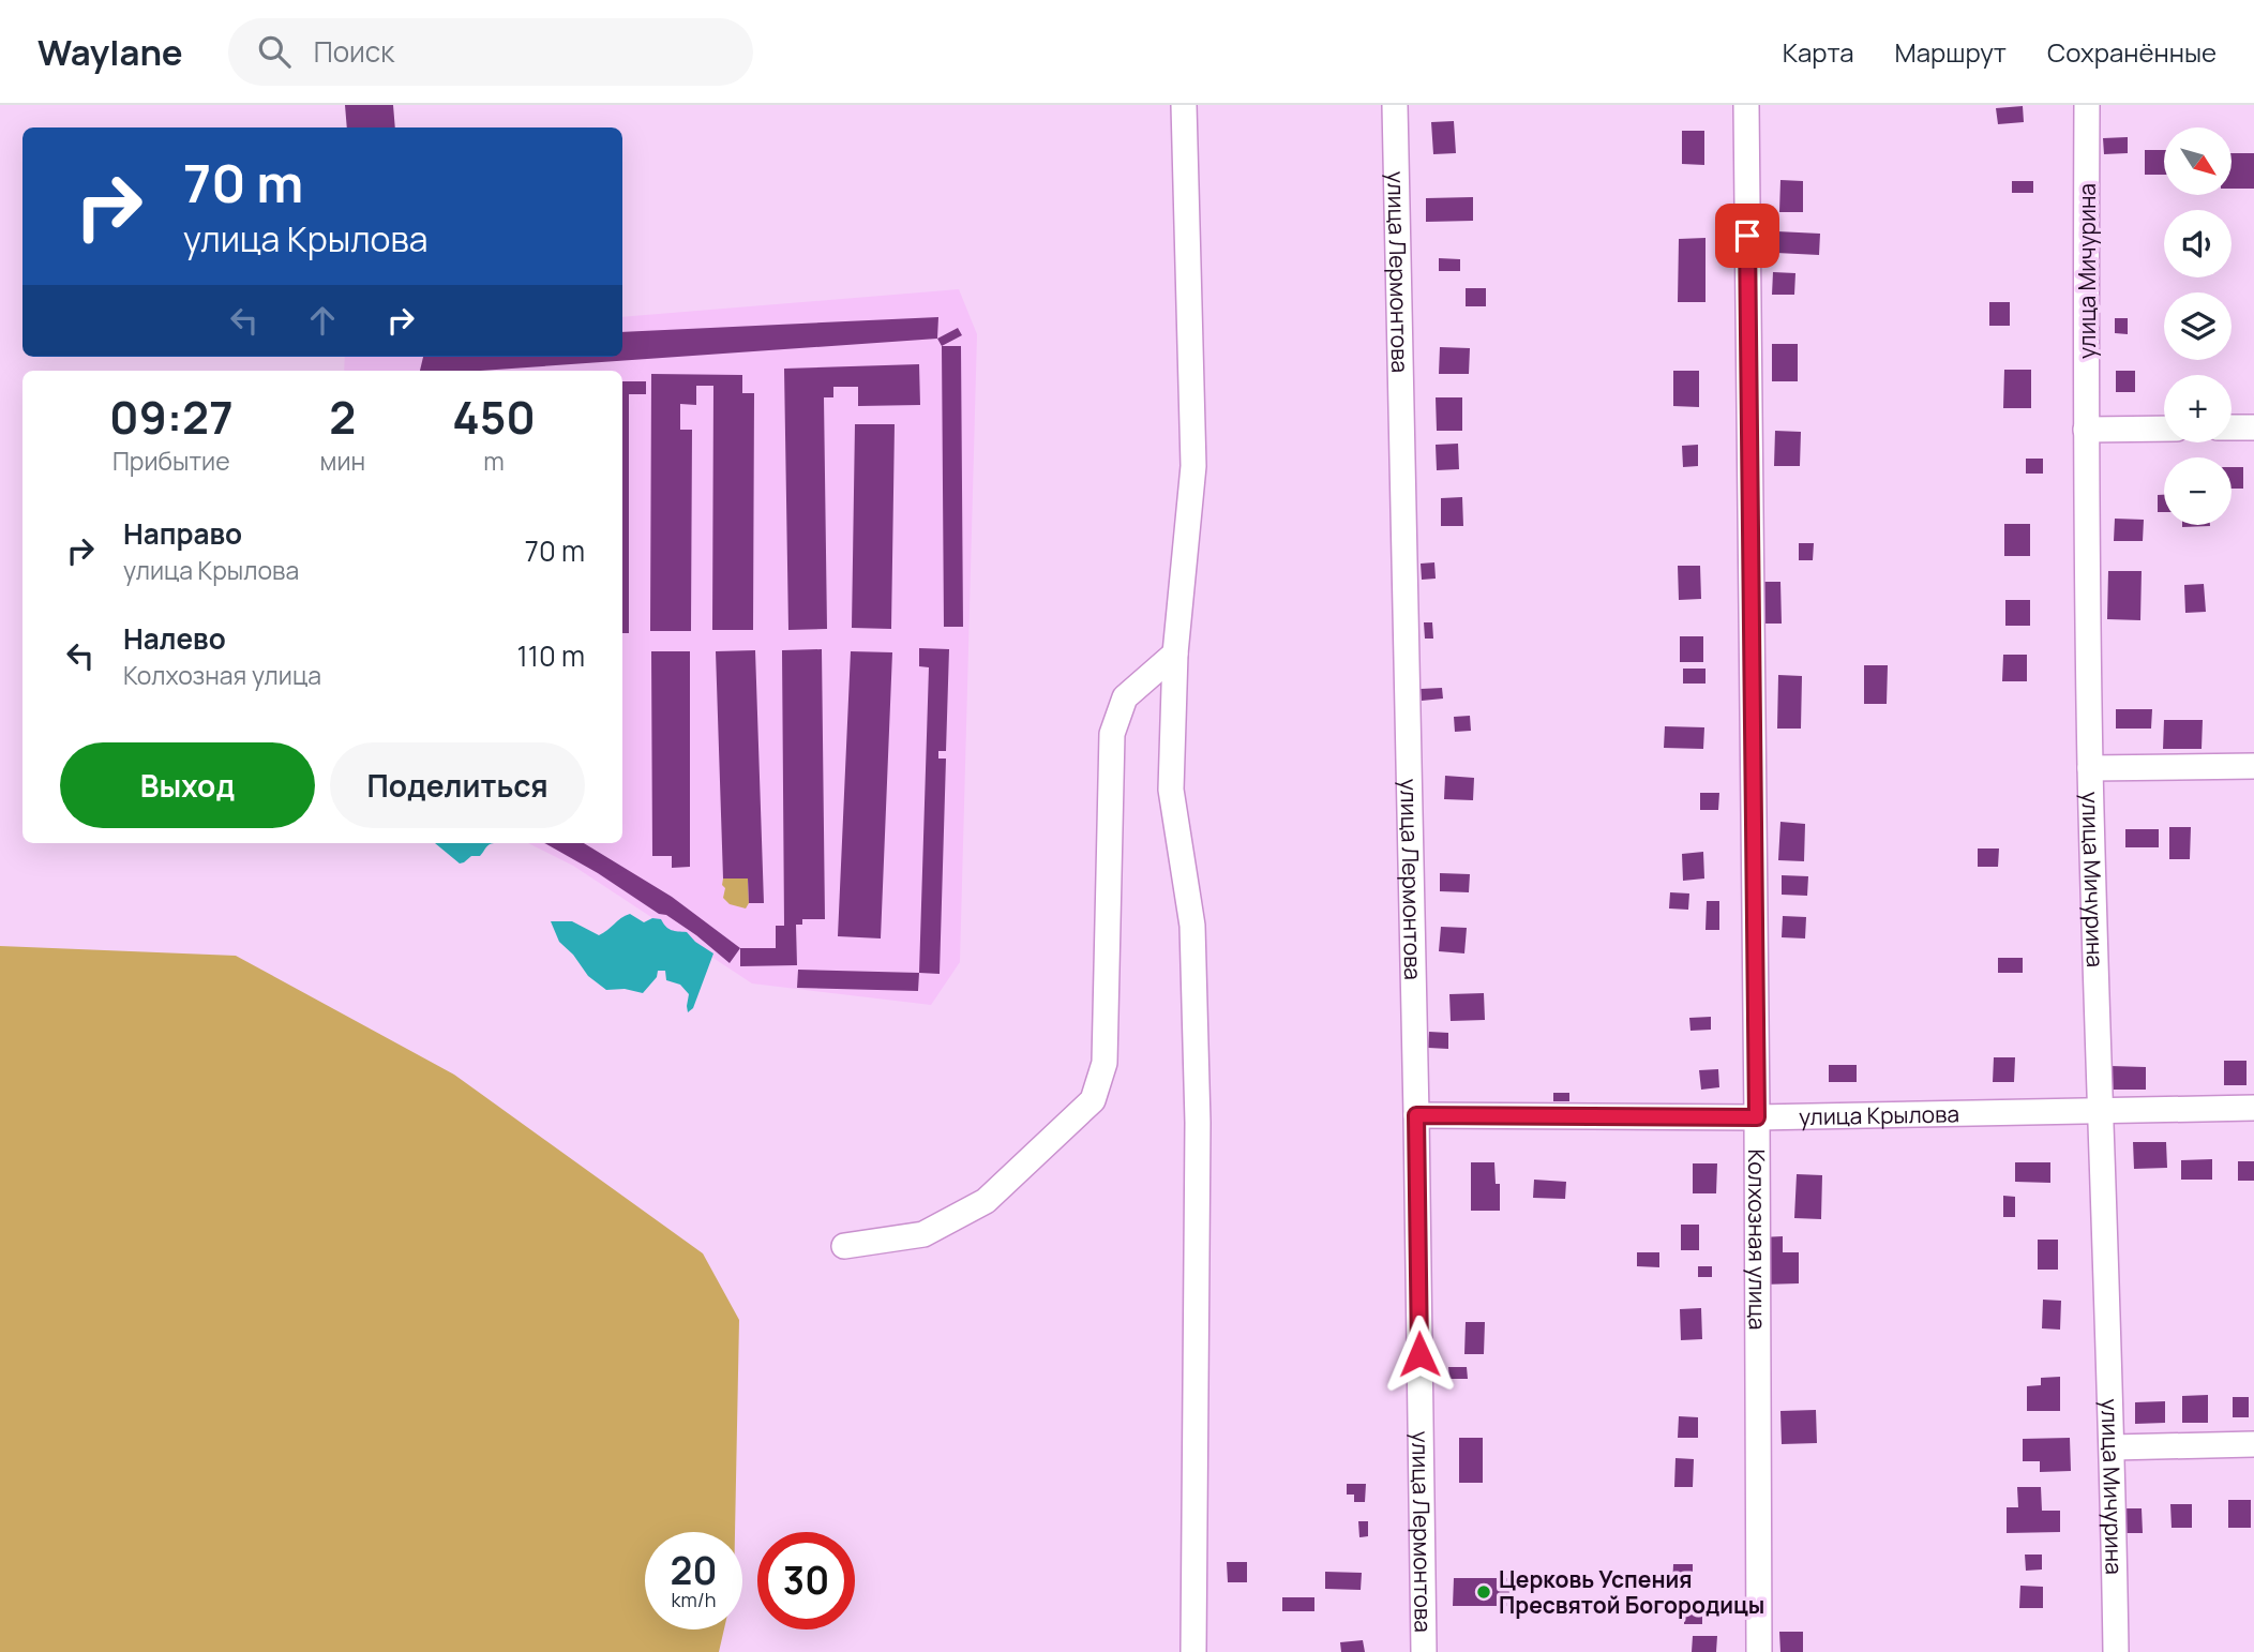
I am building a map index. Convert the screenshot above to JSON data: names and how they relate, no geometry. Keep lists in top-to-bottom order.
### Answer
{
  "streets": {
    "street": [
      "улица Лермонтова",
      "улица Мичурина",
      "улица Крылова",
      "Колхозная улица"
    ]
  },
  "crossings": [
    ["улица Лермонтова", "улица Крылова"],
    ["улица Мичурина", "улица Крылова"],
    ["улица Крылова", "Колхозная улица"]
  ],
  "places": ["Церковь Успения Пресвятой Богородицы"],
  "north": "bottom right",
  "page": {
    "header": "Waylane",
    "search": "Поиск",
    "nav": ["Карта", "Маршрут", "Сохранённые"],
    "map_buttons": ["+", "−"],
    "turn": ["70 m", "улица Крылова"],
    "eta": [
      "09:27",
      "Прибытие",
      "2",
      "мин",
      "450",
      "m"
    ],
    "list": [
      {
        "name": "Направо",
        "note": "улица Крылова",
        "value": "70 m"
      },
      {
        "name": "Налево",
        "note": "Колхозная улица",
        "value": "110 m"
      }
    ],
    "buttons": ["Выход", "Поделиться"],
    "speed": "20 km/h",
    "limit": "30"
  }
}
